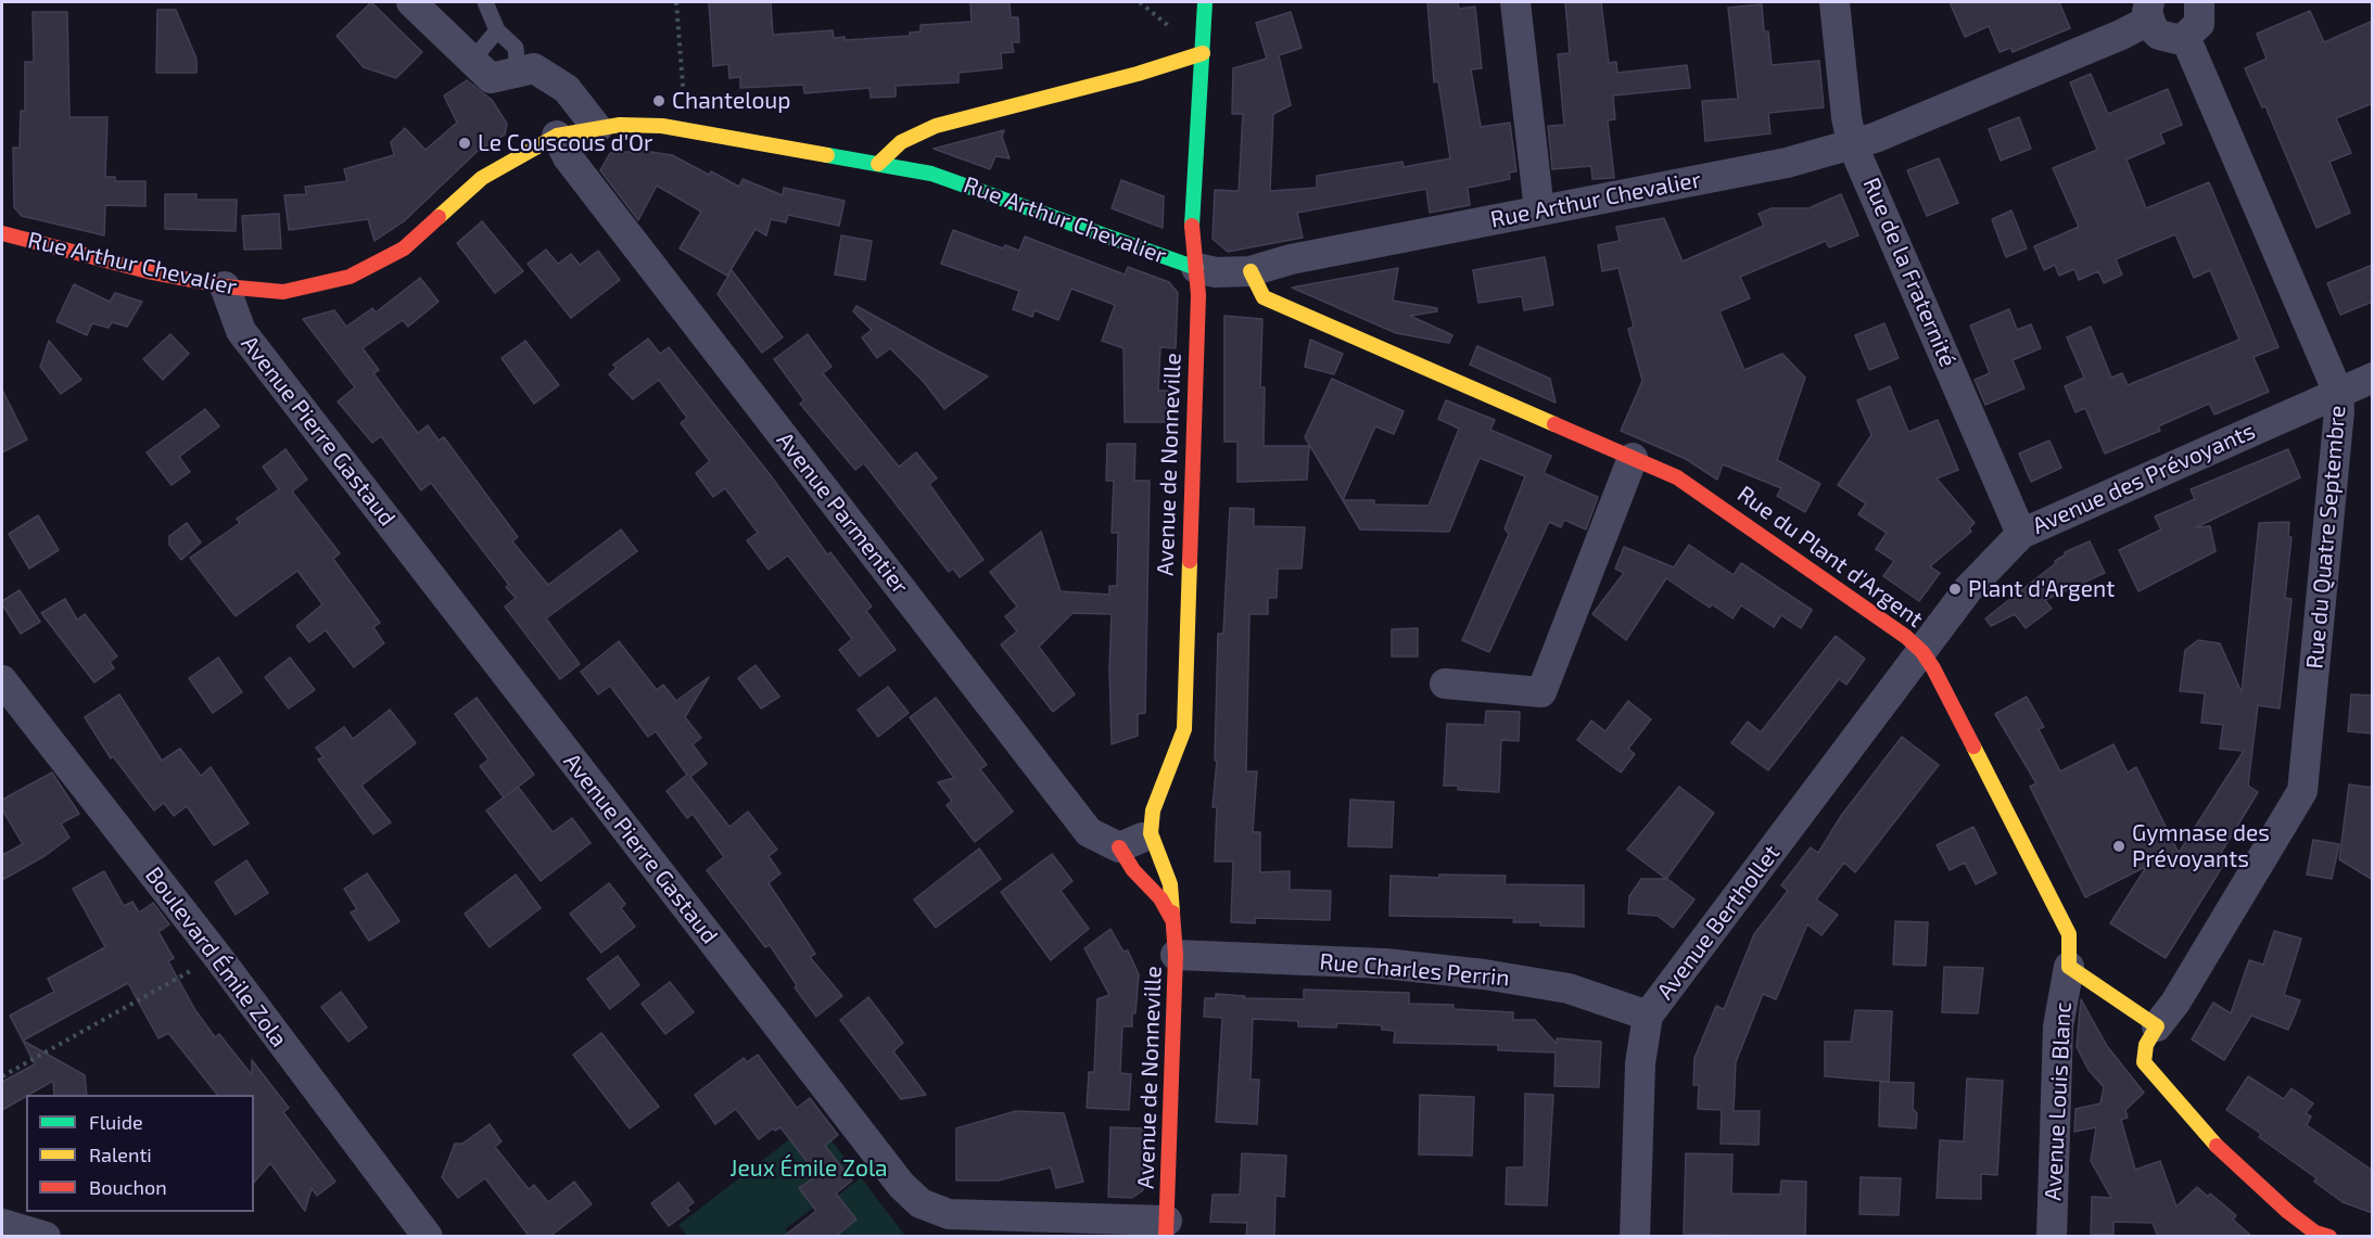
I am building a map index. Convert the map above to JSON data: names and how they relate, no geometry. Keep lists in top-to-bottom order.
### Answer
{
  "streets": {
    "street": [
      "Rue Arthur Chevalier",
      "Rue de la Fraternité",
      "Avenue Pierre Gastaud",
      "Avenue de Nonneville",
      "Avenue des Prévoyants",
      "Avenue Parmentier",
      "Rue du Quatre Septembre",
      "Rue du Plant d'Argent",
      "Avenue Berthollet",
      "Boulevard Émile Zola",
      "Rue Charles Perrin",
      "Avenue Louis Blanc"
    ]
  },
  "crossings": [
    ["Rue Arthur Chevalier", "Rue de la Fraternité"],
    ["Rue Arthur Chevalier", "Avenue Pierre Gastaud"],
    ["Rue Arthur Chevalier", "Avenue de Nonneville"],
    ["Rue Arthur Chevalier", "Avenue Parmentier"],
    ["Rue Arthur Chevalier", "Rue du Plant d'Argent"],
    ["Rue de la Fraternité", "Avenue des Prévoyants"],
    ["Avenue Pierre Gastaud", "Avenue de Nonneville"],
    ["Avenue de Nonneville", "Avenue Parmentier"],
    ["Avenue de Nonneville", "Rue Charles Perrin"],
    ["Avenue des Prévoyants", "Rue du Quatre Septembre"],
    ["Avenue des Prévoyants", "Rue du Plant d'Argent"],
    ["Avenue des Prévoyants", "Avenue Berthollet"],
    ["Rue du Plant d'Argent", "Avenue Berthollet"],
    ["Rue du Plant d'Argent", "Avenue Louis Blanc"],
    ["Avenue Berthollet", "Rue Charles Perrin"]
  ],
  "parks": ["Jeux Émile Zola"],
  "places": [
    "Chanteloup",
    "Le Couscous d'Or",
    "Plant d'Argent",
    "Gymnase des Prévoyants"
  ],
  "legend": ["Fluide", "Ralenti", "Bouchon"]
}
